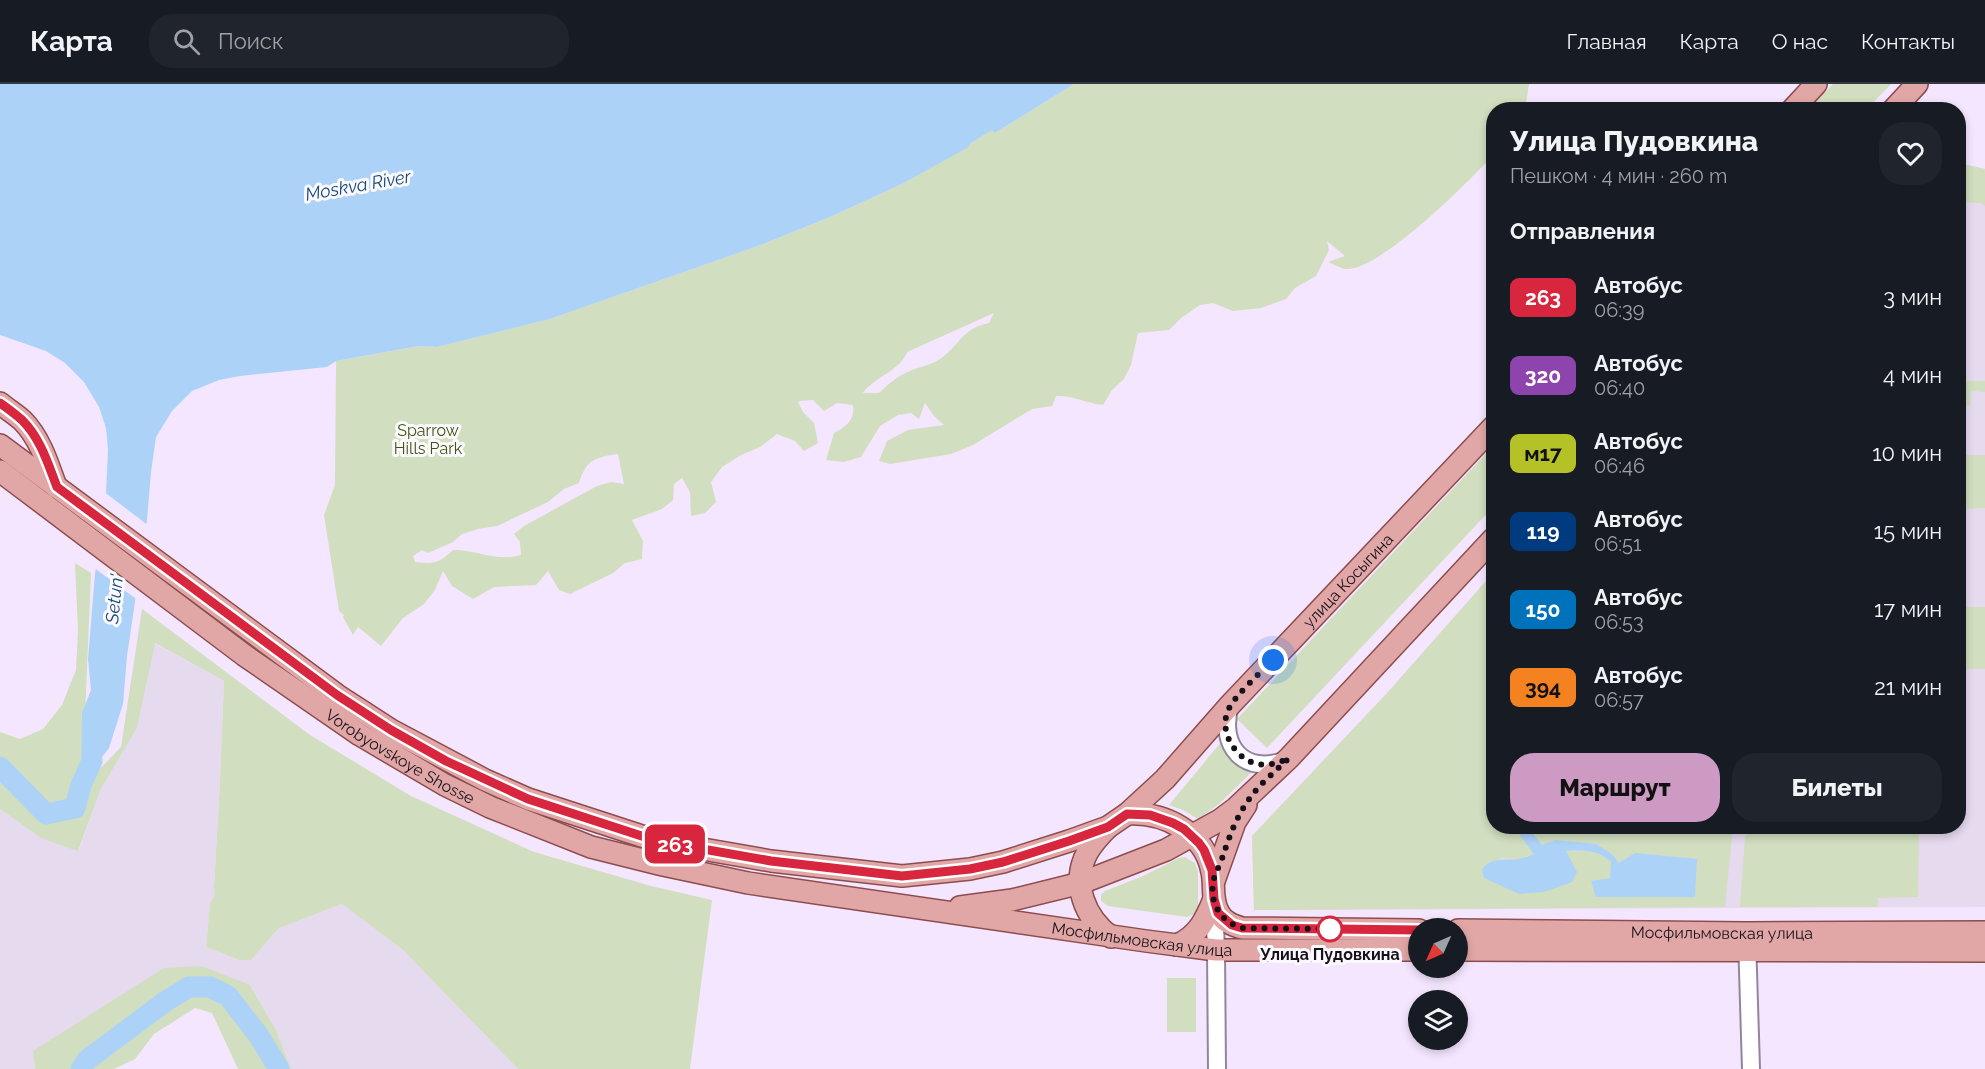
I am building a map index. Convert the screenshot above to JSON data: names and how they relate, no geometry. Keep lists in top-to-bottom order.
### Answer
{
  "streets": {
    "main road": ["улица Косыгина", "Vorobyovskoye Shosse", "Мосфильмовская улица"]
  },
  "crossings": [
    ["улица Косыгина", "Vorobyovskoye Shosse"],
    ["улица Косыгина", "Мосфильмовская улица"],
    ["Vorobyovskoye Shosse", "Мосфильмовская улица"]
  ],
  "water": ["Moskva River", "Setun'"],
  "parks": ["Sparrow Hills Park"],
  "places": ["Улица Пудовкина"],
  "lines": ["bus line 263"],
  "north": "bottom left",
  "page": {
    "header": "Карта",
    "search": "Поиск",
    "nav": [
      "Главная",
      "Карта",
      "О нас",
      "Контакты"
    ],
    "on_map": "263",
    "heading": [
      ["Улица Пудовкина", "Пешком · 4 мин · 260 m"],
      "Отправления"
    ],
    "list": [
      {
        "mark": "263",
        "name": "Автобус",
        "note": "06:39",
        "value": "3 мин"
      },
      {
        "mark": "320",
        "name": "Автобус",
        "note": "06:40",
        "value": "4 мин"
      },
      {
        "mark": "м17",
        "name": "Автобус",
        "note": "06:46",
        "value": "10 мин"
      },
      {
        "mark": "119",
        "name": "Автобус",
        "note": "06:51",
        "value": "15 мин"
      },
      {
        "mark": "150",
        "name": "Автобус",
        "note": "06:53",
        "value": "17 мин"
      },
      {
        "mark": "394",
        "name": "Автобус",
        "note": "06:57",
        "value": "21 мин"
      }
    ],
    "buttons": ["Маршрут", "Билеты"]
  }
}
